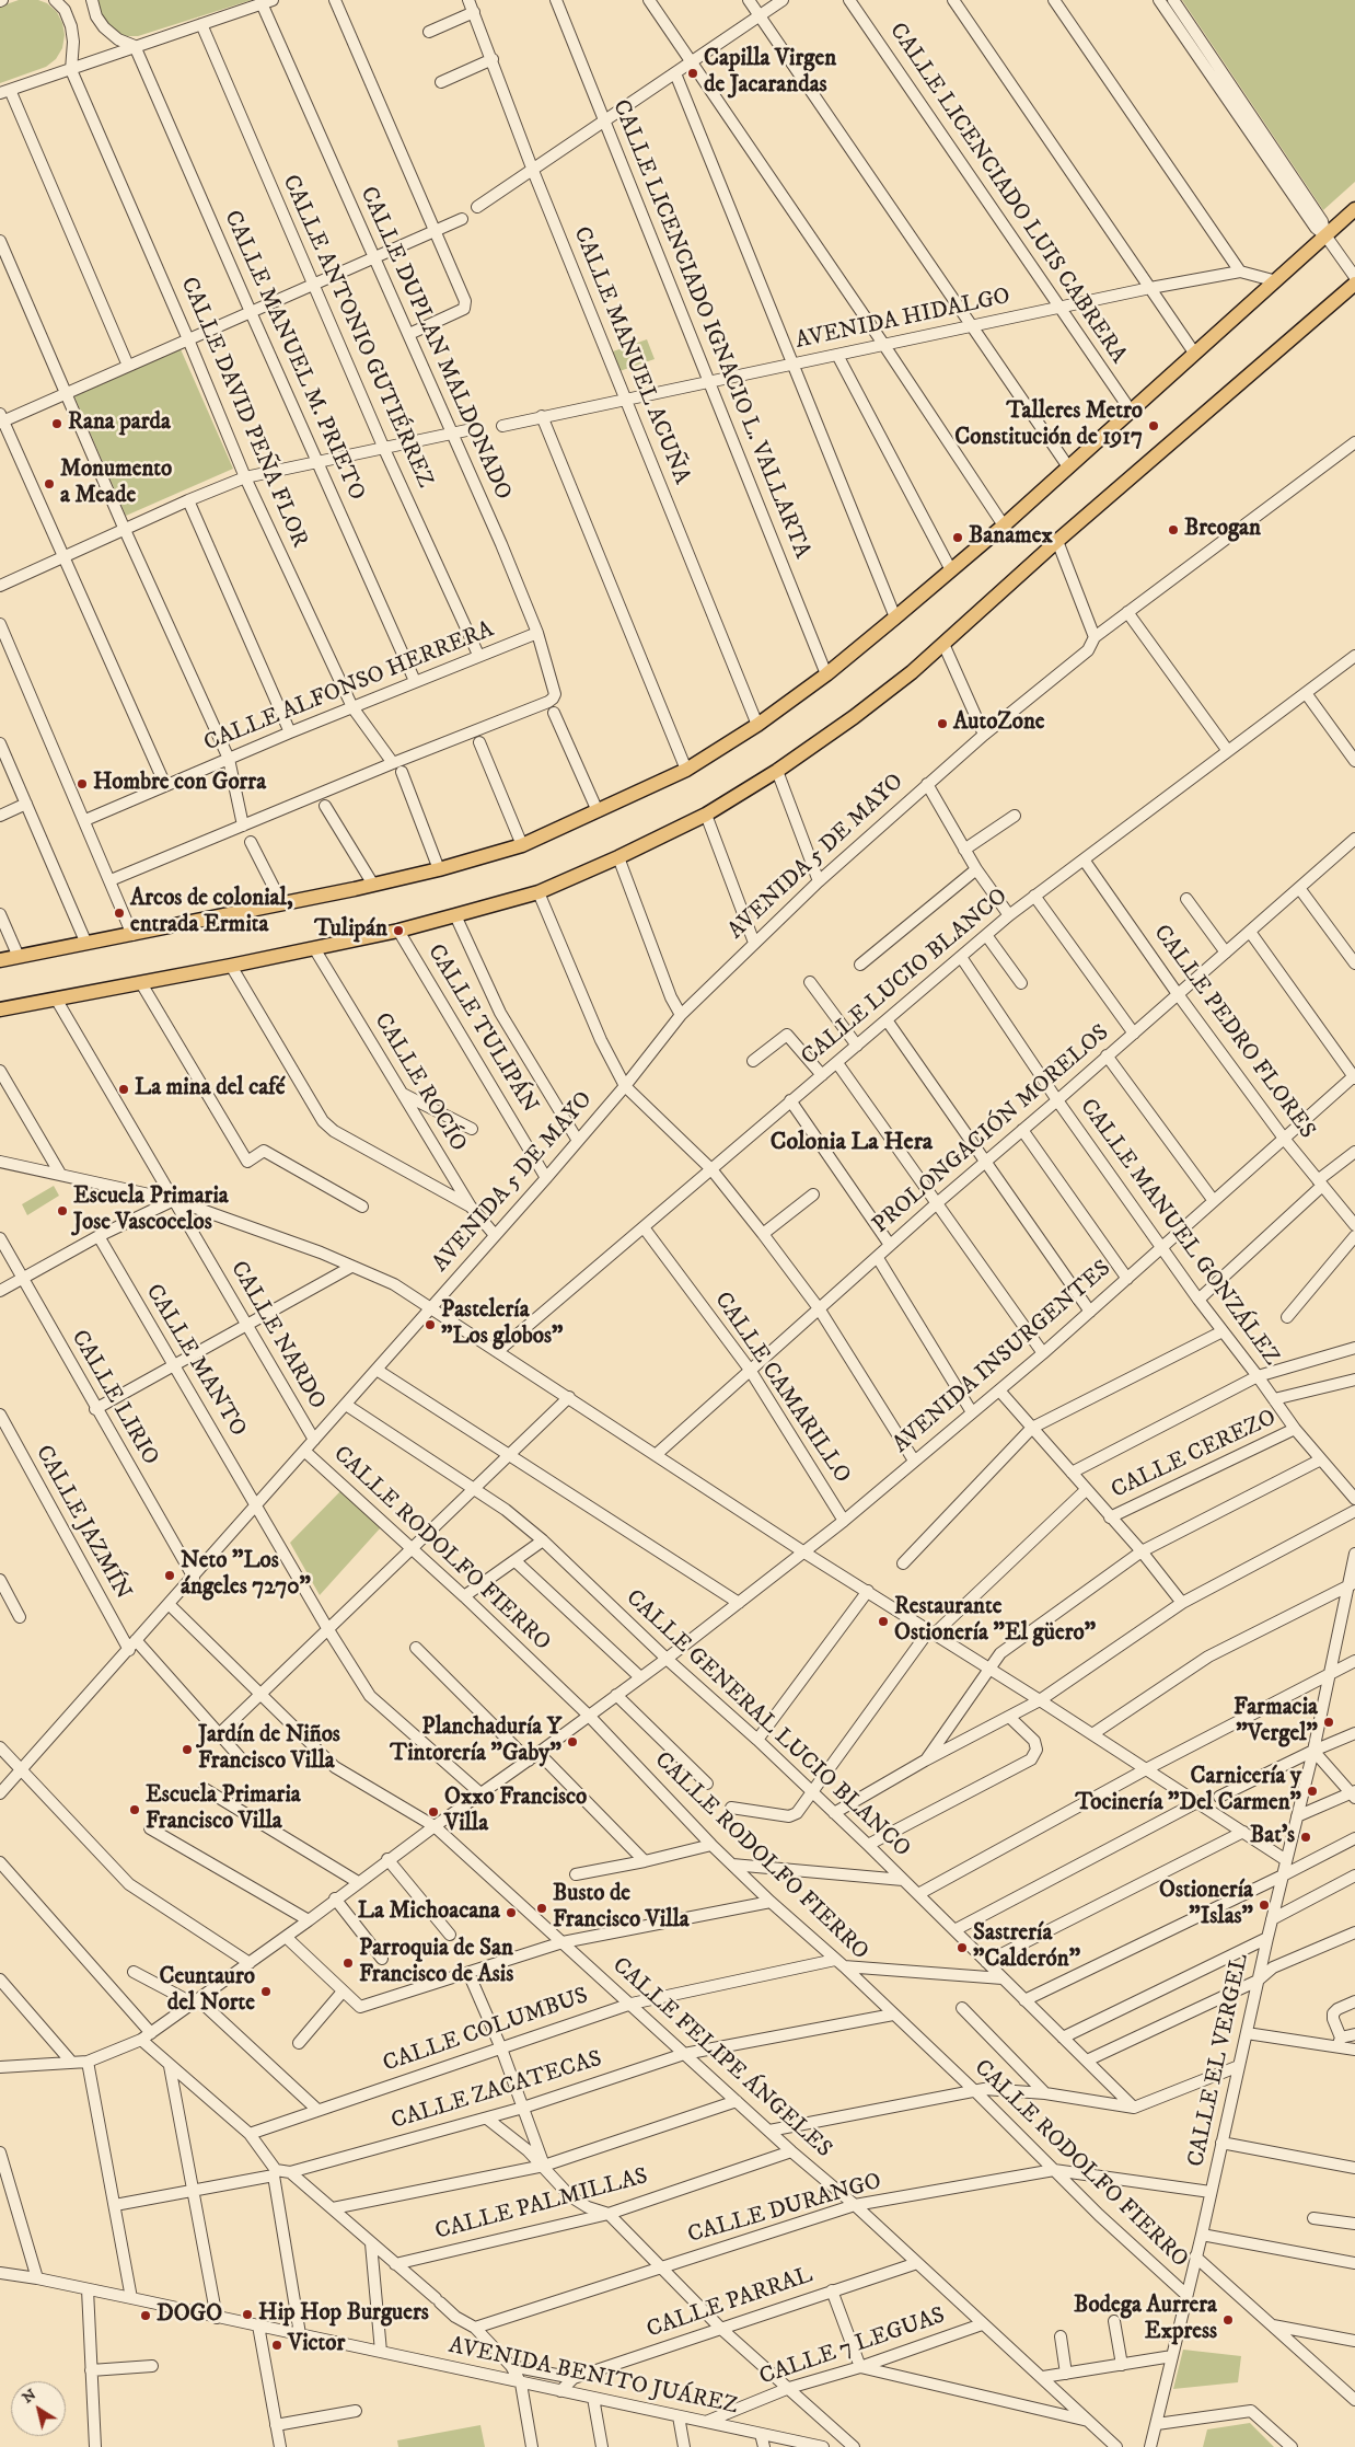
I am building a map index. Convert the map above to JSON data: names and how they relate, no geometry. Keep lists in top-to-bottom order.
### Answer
{
  "streets": {
    "street": [
      "CALLE LICENCIADO LUIS CABRERA",
      "AVENIDA HIDALGO",
      "CALLE LICENCIADO IGNACIO L. VALLARTA",
      "CALLE ANTONIO GUTIÉRREZ",
      "CALLE DUPLAN MALDONADO",
      "CALLE MANUEL M. PRIETO",
      "CALLE MANUEL ACUÑA",
      "CALLE DAVID PEÑA FLOR",
      "CALLE ALFONSO HERRERA",
      "AVENIDA 5 DE MAYO",
      "CALLE LUCIO BLANCO",
      "CALLE TULIPÁN",
      "CALLE PEDRO FLORES",
      "CALLE ROCÍO",
      "PROLONGACIÓN MORELOS",
      "CALLE MANUEL GONZÁLEZ",
      "CALLE NARDO",
      "AVENIDA INSURGENTES",
      "CALLE MANTO",
      "CALLE CAMARILLO",
      "CALLE LIRIO",
      "CALLE CEREZO",
      "CALLE JAZMÍN",
      "CALLE RODOLFO FIERRO",
      "CALLE GENERAL LUCIO BLANCO",
      "CALLE COLUMBUS",
      "CALLE FELIPE ÁNGELES",
      "CALLE EL VERGEL",
      "CALLE ZACATECAS",
      "CALLE PALMILLAS",
      "CALLE DURANGO",
      "CALLE PARRAL",
      "CALLE 7 LEGUAS",
      "AVENIDA BENITO JUÁREZ"
    ]
  },
  "crossings": [
    ["CALLE LICENCIADO LUIS CABRERA", "AVENIDA HIDALGO"],
    ["AVENIDA HIDALGO", "CALLE LICENCIADO IGNACIO L. VALLARTA"],
    ["AVENIDA HIDALGO", "CALLE MANUEL ACUÑA"],
    ["CALLE ANTONIO GUTIÉRREZ", "CALLE ALFONSO HERRERA"],
    ["CALLE DUPLAN MALDONADO", "CALLE DAVID PEÑA FLOR"],
    ["CALLE DUPLAN MALDONADO", "CALLE ALFONSO HERRERA"],
    ["CALLE MANUEL M. PRIETO", "CALLE ALFONSO HERRERA"],
    ["CALLE DAVID PEÑA FLOR", "CALLE ALFONSO HERRERA"],
    ["AVENIDA 5 DE MAYO", "CALLE TULIPÁN"],
    ["AVENIDA 5 DE MAYO", "CALLE ROCÍO"],
    ["AVENIDA 5 DE MAYO", "CALLE NARDO"],
    ["AVENIDA 5 DE MAYO", "CALLE MANTO"],
    ["AVENIDA 5 DE MAYO", "CALLE LIRIO"],
    ["AVENIDA 5 DE MAYO", "CALLE JAZMÍN"],
    ["AVENIDA 5 DE MAYO", "CALLE RODOLFO FIERRO"],
    ["AVENIDA 5 DE MAYO", "CALLE GENERAL LUCIO BLANCO"],
    ["AVENIDA 5 DE MAYO", "CALLE FELIPE ÁNGELES"],
    ["CALLE LUCIO BLANCO", "CALLE PEDRO FLORES"],
    ["CALLE LUCIO BLANCO", "CALLE MANUEL GONZÁLEZ"],
    ["CALLE LUCIO BLANCO", "CALLE CAMARILLO"],
    ["CALLE PEDRO FLORES", "PROLONGACIÓN MORELOS"],
    ["CALLE PEDRO FLORES", "AVENIDA INSURGENTES"],
    ["PROLONGACIÓN MORELOS", "CALLE MANUEL GONZÁLEZ"],
    ["PROLONGACIÓN MORELOS", "CALLE CAMARILLO"],
    ["CALLE MANUEL GONZÁLEZ", "AVENIDA INSURGENTES"],
    ["CALLE MANUEL GONZÁLEZ", "CALLE CEREZO"],
    ["AVENIDA INSURGENTES", "CALLE MANTO"],
    ["AVENIDA INSURGENTES", "CALLE CAMARILLO"],
    ["AVENIDA INSURGENTES", "CALLE RODOLFO FIERRO"],
    ["AVENIDA INSURGENTES", "CALLE GENERAL LUCIO BLANCO"],
    ["AVENIDA INSURGENTES", "CALLE FELIPE ÁNGELES"],
    ["CALLE RODOLFO FIERRO", "CALLE COLUMBUS"],
    ["CALLE RODOLFO FIERRO", "CALLE EL VERGEL"],
    ["CALLE RODOLFO FIERRO", "CALLE ZACATECAS"],
    ["CALLE RODOLFO FIERRO", "CALLE DURANGO"],
    ["CALLE GENERAL LUCIO BLANCO", "CALLE COLUMBUS"],
    ["CALLE COLUMBUS", "CALLE FELIPE ÁNGELES"],
    ["CALLE FELIPE ÁNGELES", "CALLE ZACATECAS"],
    ["CALLE FELIPE ÁNGELES", "CALLE PALMILLAS"],
    ["CALLE FELIPE ÁNGELES", "CALLE DURANGO"],
    ["CALLE FELIPE ÁNGELES", "CALLE PARRAL"],
    ["CALLE FELIPE ÁNGELES", "CALLE 7 LEGUAS"],
    ["CALLE EL VERGEL", "CALLE DURANGO"],
    ["CALLE PARRAL", "AVENIDA BENITO JUÁREZ"],
    ["CALLE 7 LEGUAS", "AVENIDA BENITO JUÁREZ"]
  ],
  "districts": ["Colonia La Hera"],
  "places": [
    "Capilla Virgen de Jacarandas",
    "Rana parda",
    "Talleres Metro Constitución de 1917",
    "Monumento a Meade",
    "Breogan",
    "Banamex",
    "AutoZone",
    "Hombre con Gorra",
    "Arcos de colonial, entrada Ermita",
    "Tulipán",
    "La mina del café",
    "Escuela Primaria Jose Vascocelos",
    "Pastelería \"Los globos\"",
    "Neto \"Los ángeles 7270\"",
    "Restaurante Ostionería \"El güero\"",
    "Farmacia \"Vergel\"",
    "Planchaduría Y Tintorería \"Gaby\"",
    "Jardín de Niños Francisco Villa",
    "Carnicería y Tocinería \"Del Carmen\"",
    "Escuela Primaria Francisco Villa",
    "Oxxo Francisco Villa",
    "Bat's",
    "Ostionería \"Islas\"",
    "Busto de Francisco Villa",
    "La Michoacana",
    "Sastrería \"Calderón\"",
    "Parroquia de San Francisco de Asis",
    "Ceuntauro del Norte",
    "Hip Hop Burguers",
    "DOGO",
    "Bodega Aurrera Express",
    "Victor"
  ],
  "north": "top left"
}
